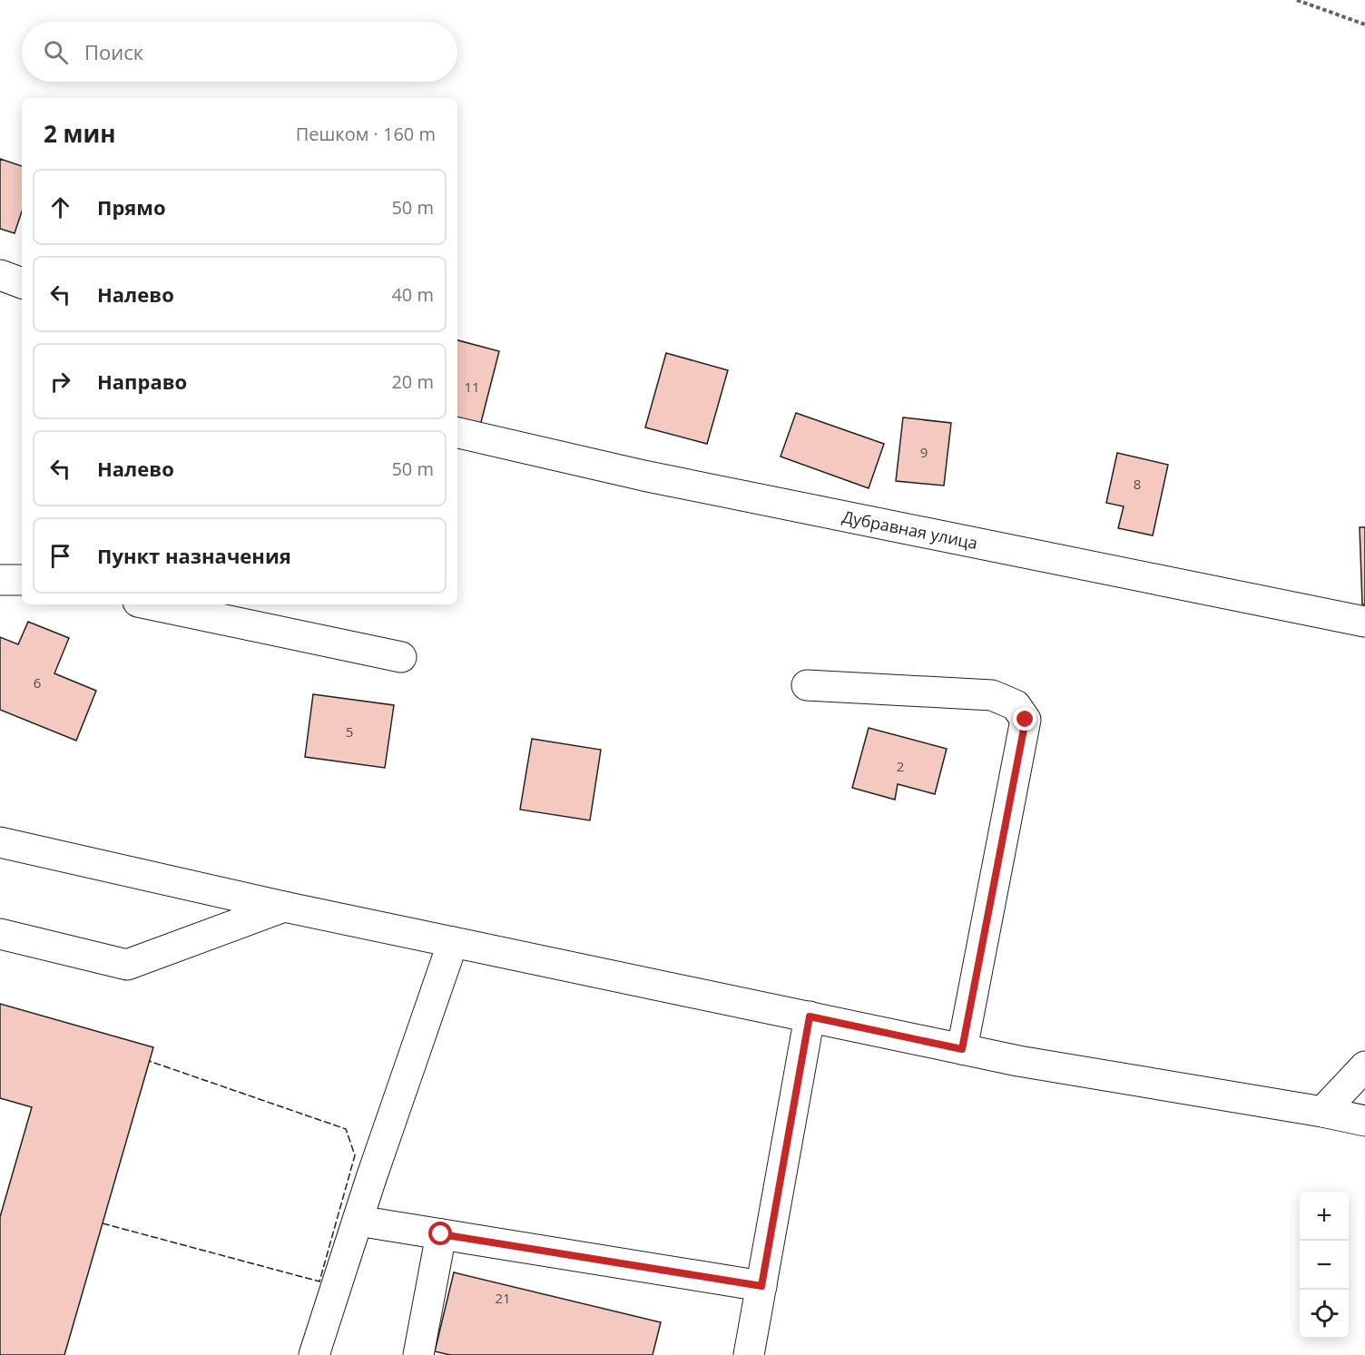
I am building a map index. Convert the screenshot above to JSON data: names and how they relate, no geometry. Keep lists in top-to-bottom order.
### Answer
{
  "streets": {
    "main road": ["Дубравная улица"]
  },
  "house_numbers": [
    "11",
    "9",
    "8",
    "6",
    "5",
    "2",
    "21"
  ],
  "page": {
    "search": "Поиск",
    "heading": ["2 мин", "Пешком · 160 m"],
    "list": [
      ["Прямо", "50 m"],
      ["Налево", "40 m"],
      ["Направо", "20 m"],
      ["Налево", "50 m"],
      "Пункт назначения"
    ],
    "map_buttons": ["+", "−"]
  }
}
